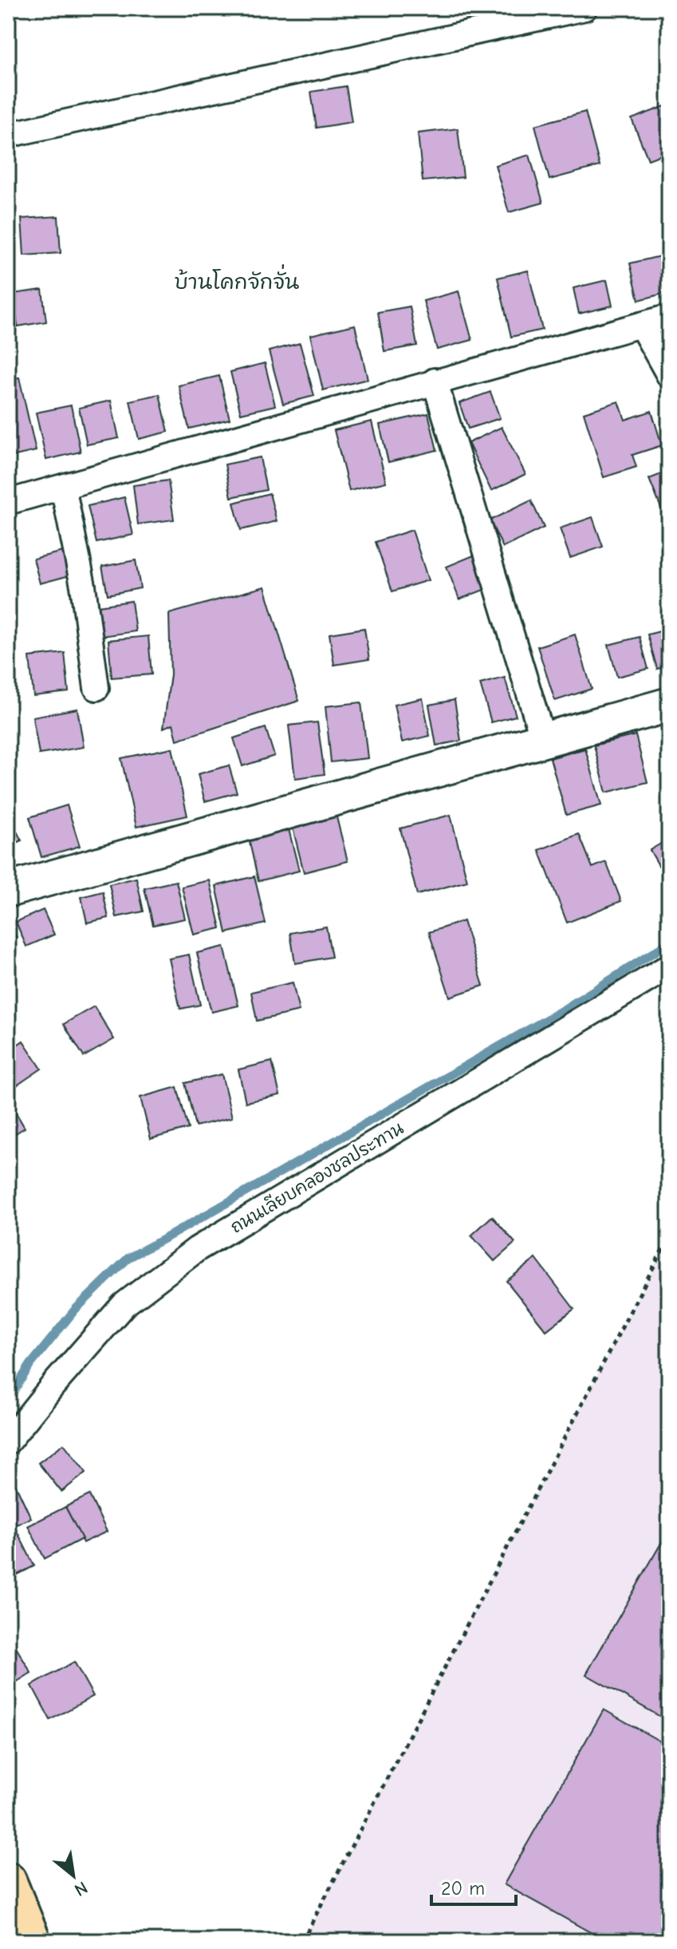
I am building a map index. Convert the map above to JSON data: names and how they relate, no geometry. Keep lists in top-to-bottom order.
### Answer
{
  "streets": {
    "street": ["ถนนเลียบคลองชลประทาน"]
  },
  "districts": ["บ้านโคกจักจั่น"],
  "scale_bar": "20 m",
  "north": "bottom right"
}
